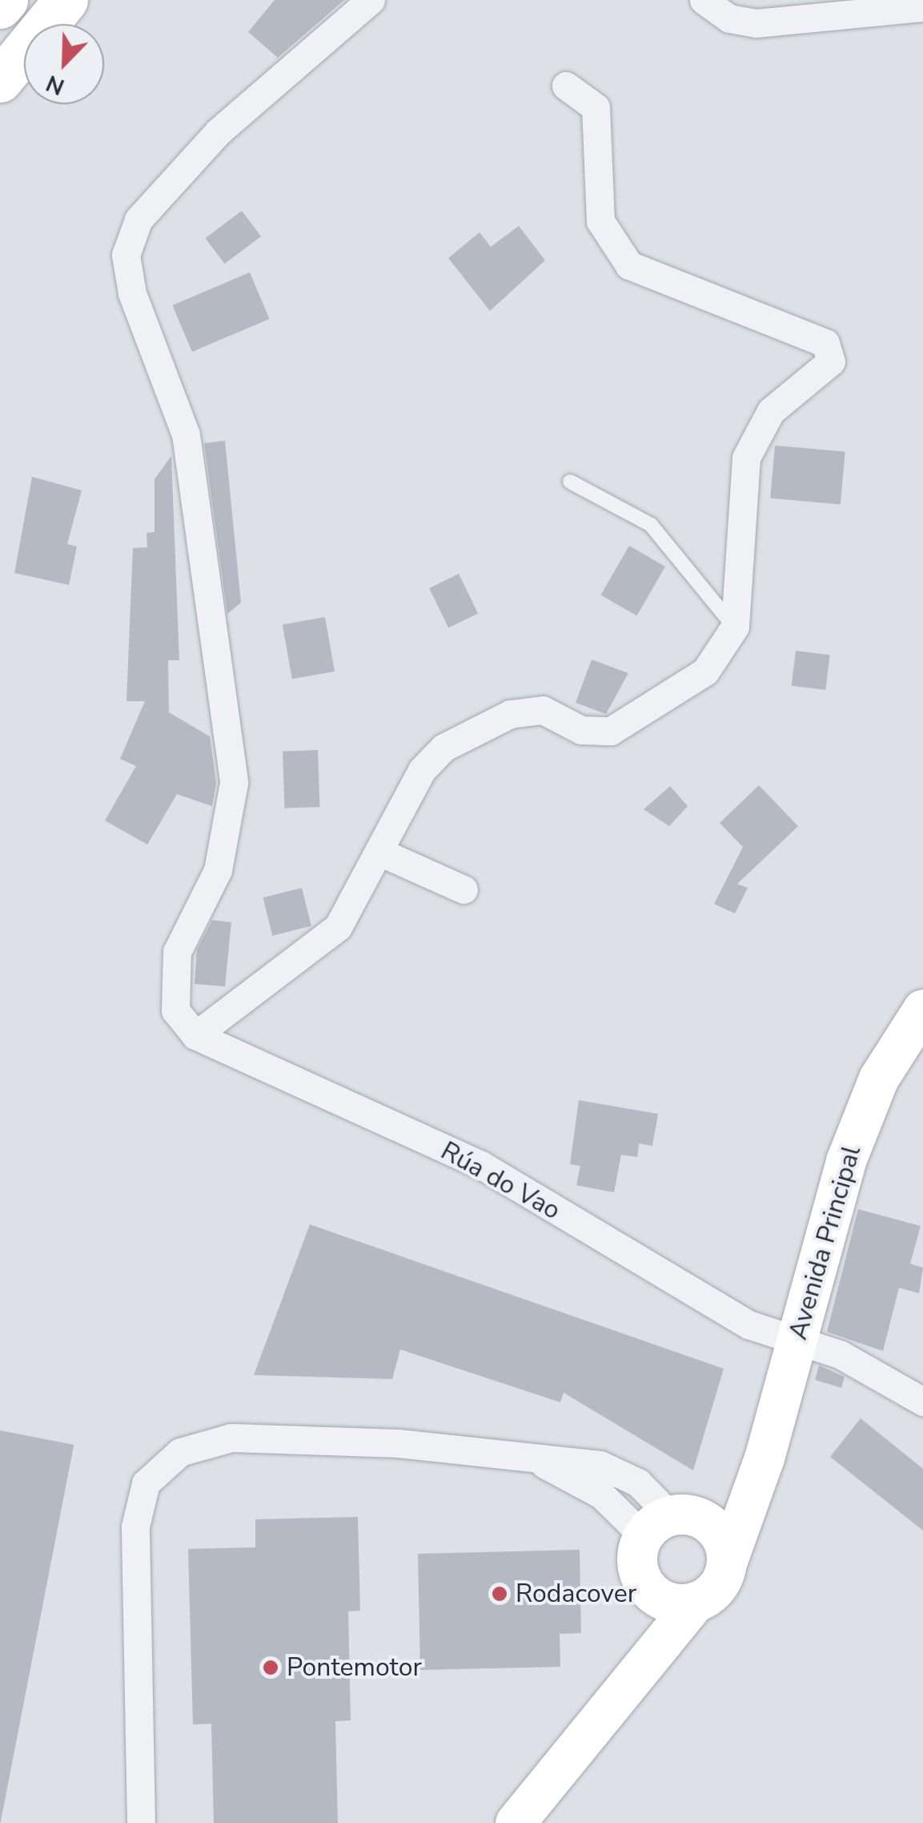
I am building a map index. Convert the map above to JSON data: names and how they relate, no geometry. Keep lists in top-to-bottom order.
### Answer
{
  "streets": {
    "street": ["Rúa do Vao", "Avenida Principal"]
  },
  "crossings": [
    ["Rúa do Vao", "Avenida Principal"]
  ],
  "places": ["Rodacover", "Pontemotor"],
  "north": "bottom left"
}
